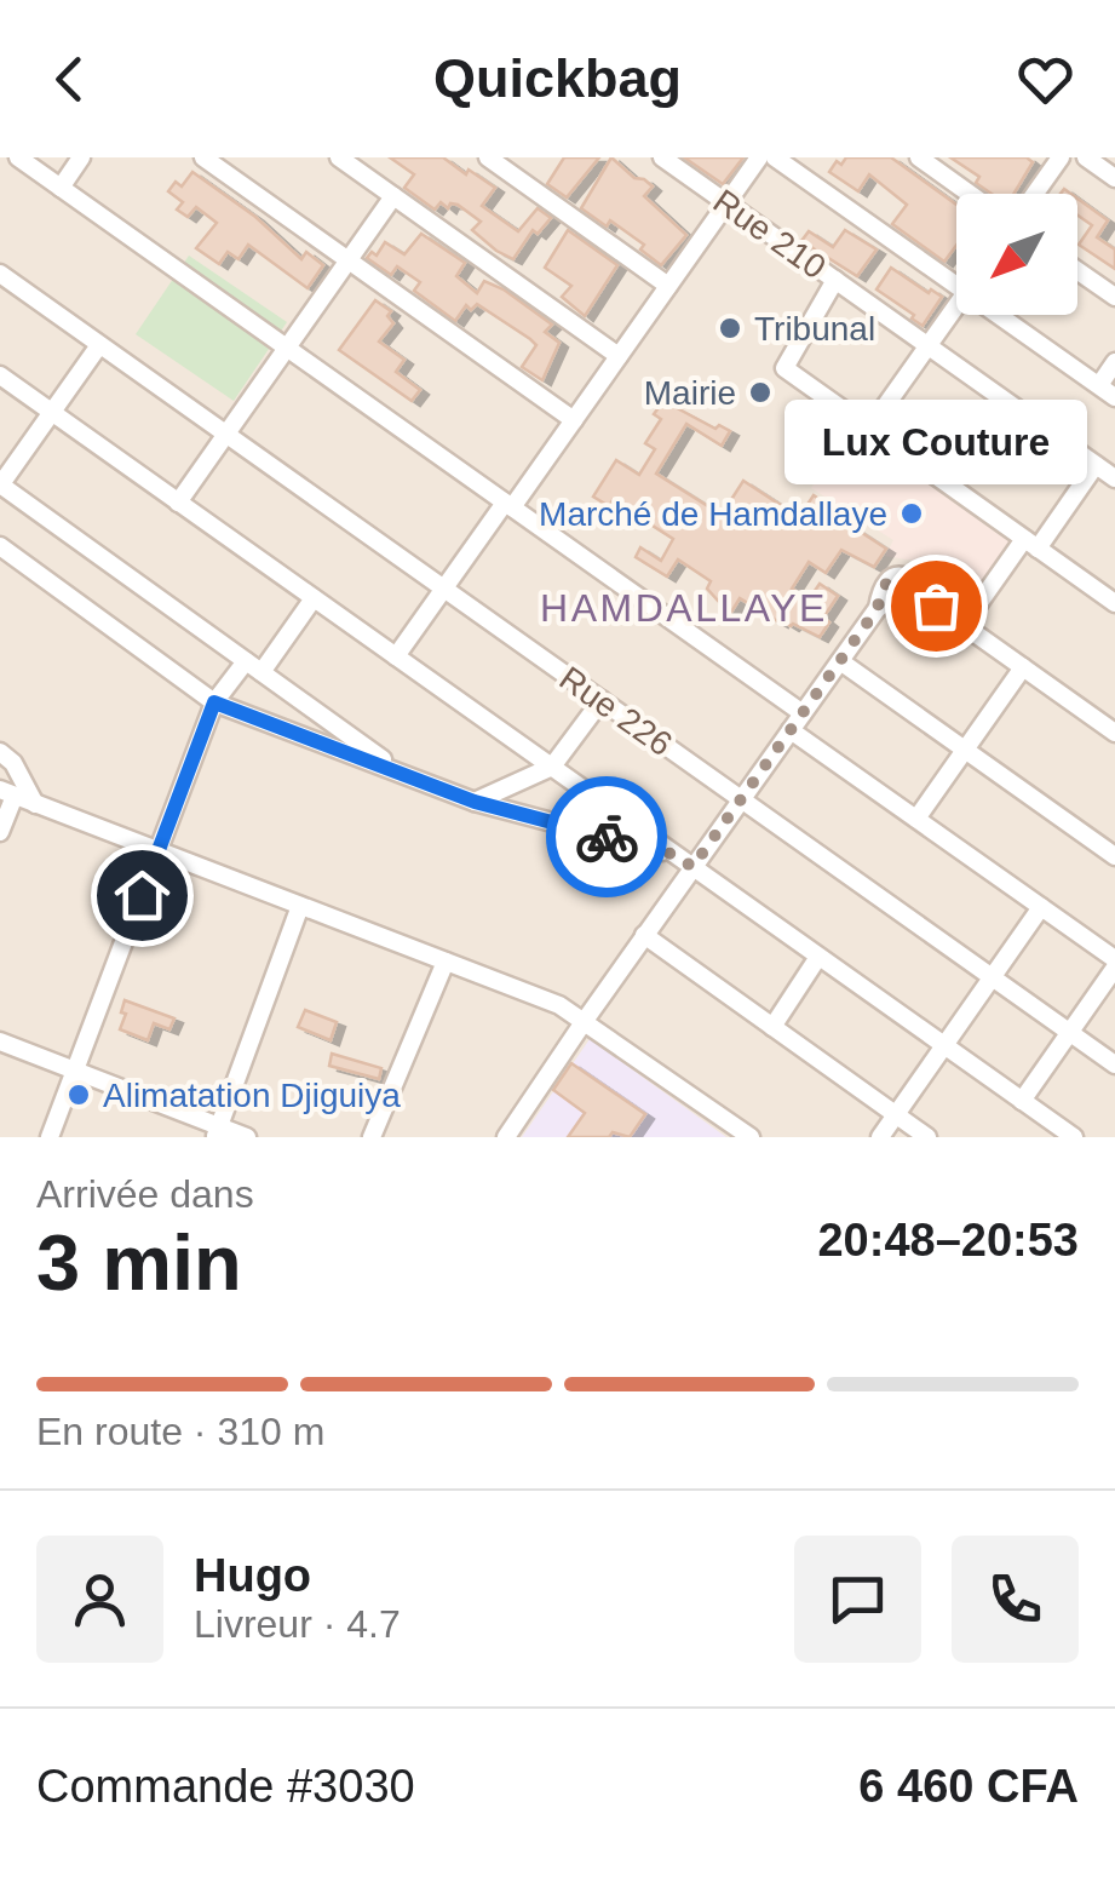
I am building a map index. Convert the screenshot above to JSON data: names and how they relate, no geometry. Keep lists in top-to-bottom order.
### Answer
{
  "streets": {
    "street": ["Rue 210", "Rue 226"]
  },
  "districts": ["HAMDALLAYE"],
  "places": [
    "Tribunal",
    "Mairie",
    "Marché de Hamdallaye",
    "Lux Couture",
    "Alimatation Djiguiya"
  ],
  "north": "bottom left",
  "page": {
    "header": "Quickbag",
    "bubble": "Lux Couture",
    "heading": ["3 min", "Arrivée dans", "20:48–20:53"],
    "panel": [
      "Hugo",
      "Livreur · 4.7",
      "Commande #3030",
      "6 460 CFA"
    ],
    "bar": "En route · 310 m"
  }
}
